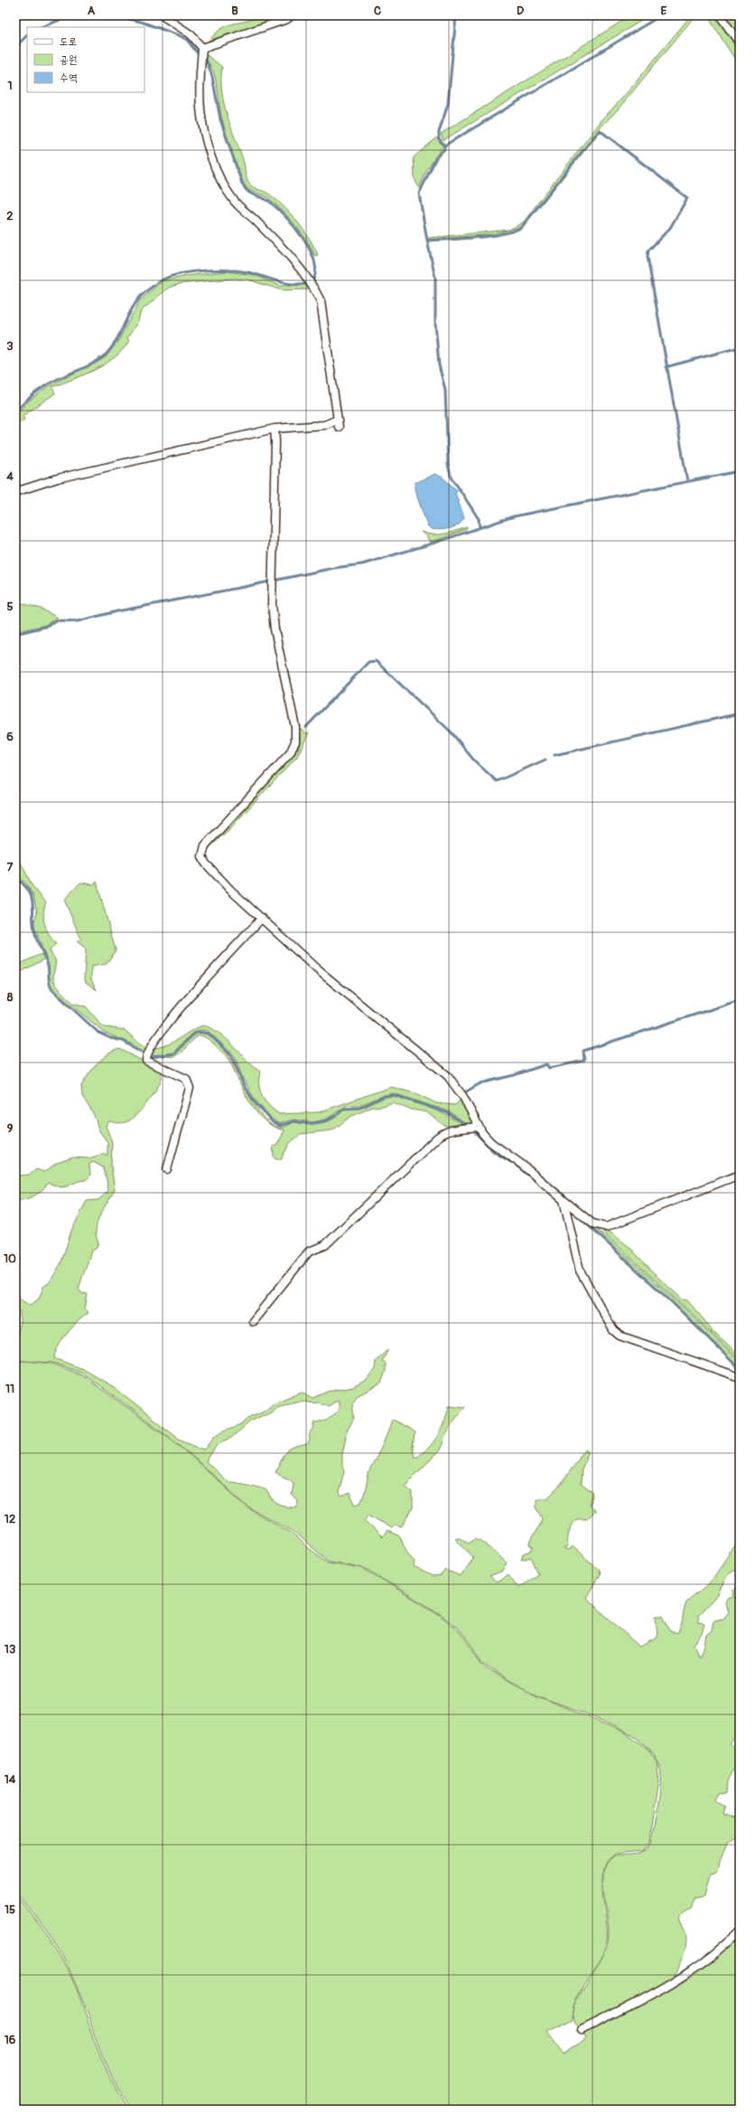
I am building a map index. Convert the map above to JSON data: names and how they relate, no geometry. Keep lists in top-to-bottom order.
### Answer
{
  "legend": ["도로", "공원", "수역"],
  "grid": {
    "columns": [
      "A",
      "B",
      "C",
      "D",
      "E"
    ],
    "rows": [
      "1",
      "2",
      "3",
      "4",
      "5",
      "6",
      "7",
      "8",
      "9",
      "10",
      "11",
      "12",
      "13",
      "14",
      "15",
      "16"
    ]
  }
}
